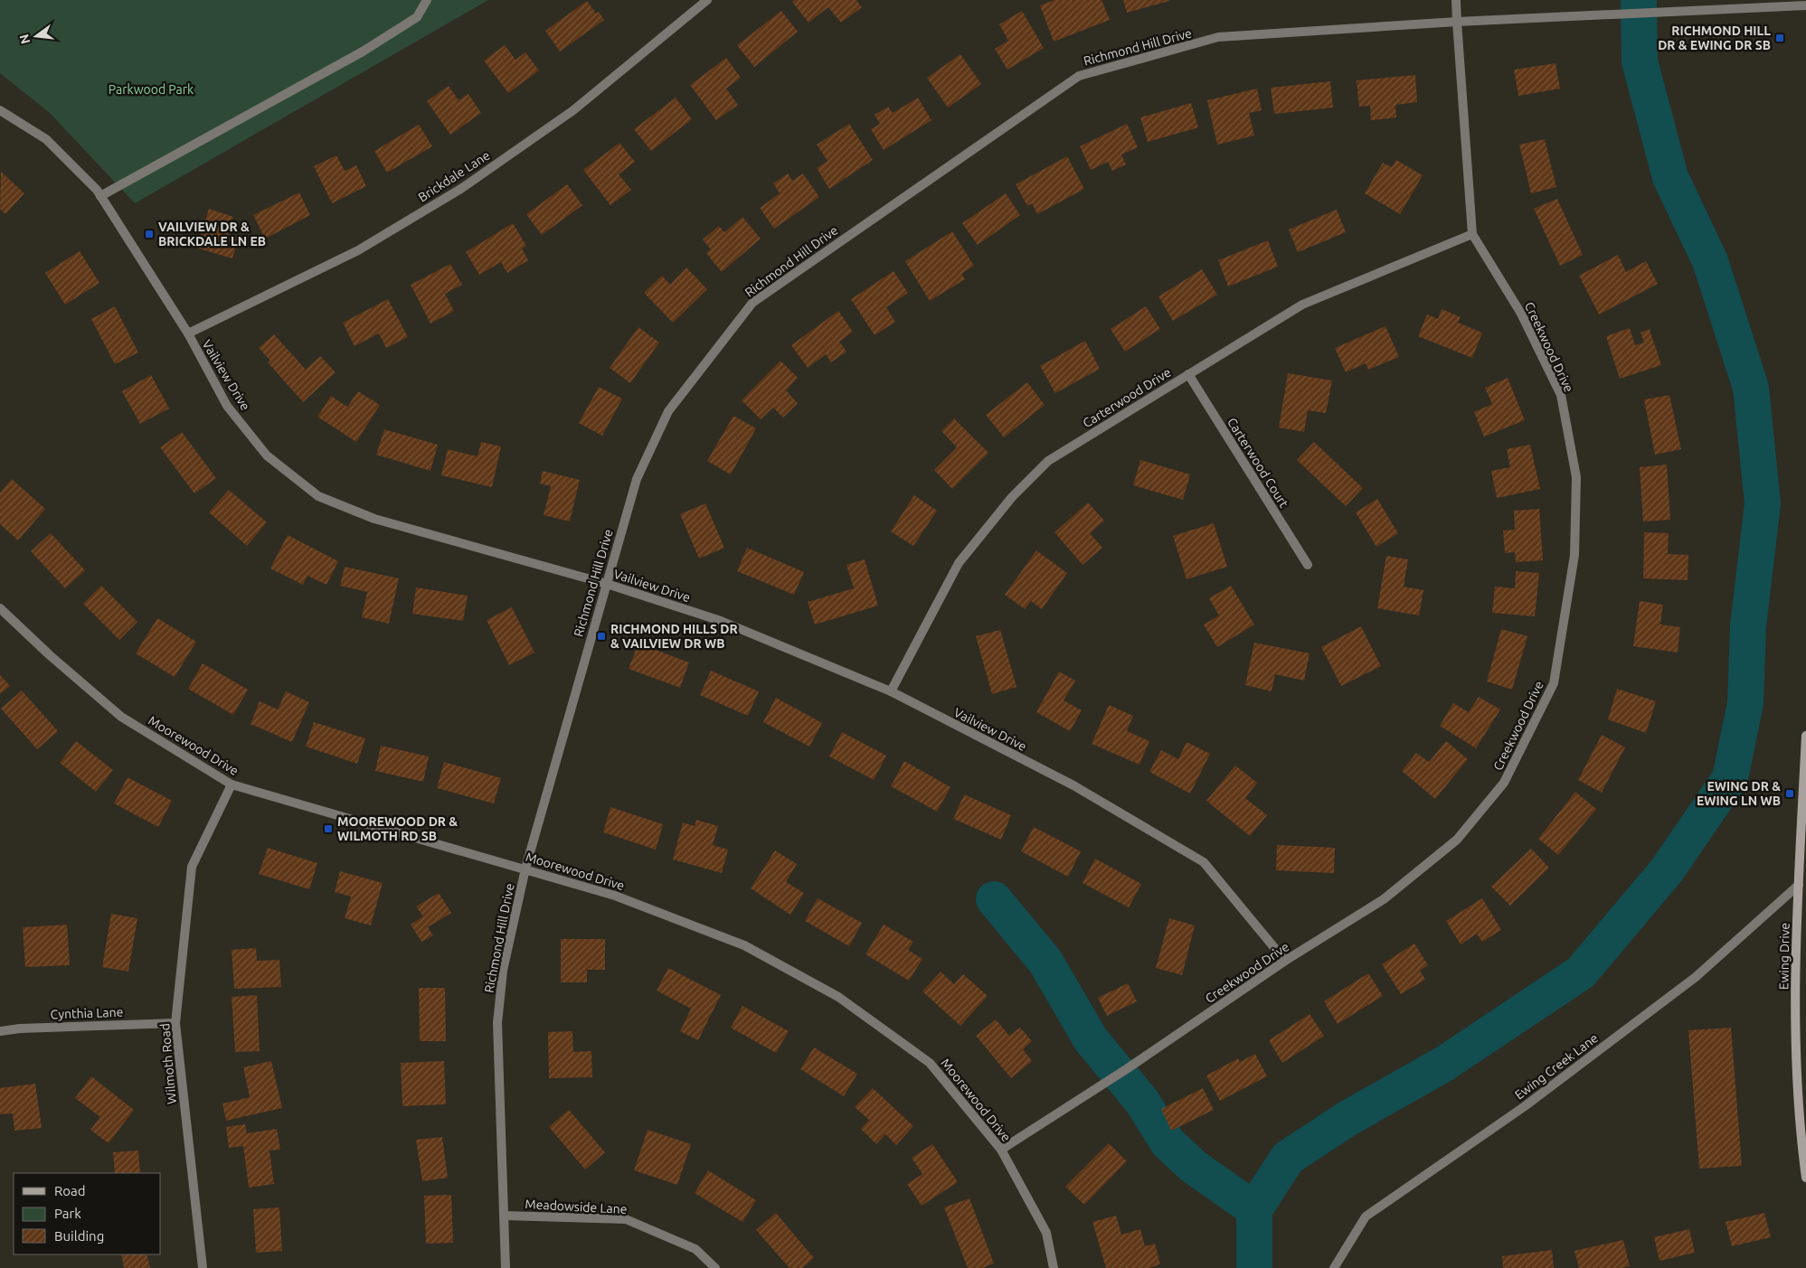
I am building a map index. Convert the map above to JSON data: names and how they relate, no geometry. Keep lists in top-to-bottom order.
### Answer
{
  "streets": {
    "main road": ["Ewing Drive"],
    "street": [
      "Richmond Hill Drive",
      "Brickdale Lane",
      "Creekwood Drive",
      "Vailview Drive",
      "Carterwood Drive",
      "Carterwood Court",
      "Moorewood Drive",
      "Cynthia Lane",
      "Wilmoth Road",
      "Ewing Creek Lane",
      "Meadowside Lane"
    ]
  },
  "crossings": [
    ["Richmond Hill Drive", "Creekwood Drive"],
    ["Richmond Hill Drive", "Vailview Drive"],
    ["Richmond Hill Drive", "Moorewood Drive"],
    ["Richmond Hill Drive", "Meadowside Lane"],
    ["Brickdale Lane", "Vailview Drive"],
    ["Creekwood Drive", "Vailview Drive"],
    ["Creekwood Drive", "Carterwood Drive"],
    ["Creekwood Drive", "Moorewood Drive"],
    ["Vailview Drive", "Carterwood Drive"],
    ["Carterwood Drive", "Carterwood Court"],
    ["Moorewood Drive", "Wilmoth Road"],
    ["Ewing Drive", "Ewing Creek Lane"],
    ["Cynthia Lane", "Wilmoth Road"]
  ],
  "parks": ["Parkwood Park"],
  "places": {
    "transit": [
      "RICHMOND HILL DR & EWING DR SB",
      "VAILVIEW DR & BRICKDALE LN EB",
      "RICHMOND HILLS DR & VAILVIEW DR WB",
      "EWING DR & EWING LN WB",
      "MOOREWOOD DR & WILMOTH RD SB"
    ]
  },
  "legend": ["Road", "Park", "Building"],
  "north": "left"
}
